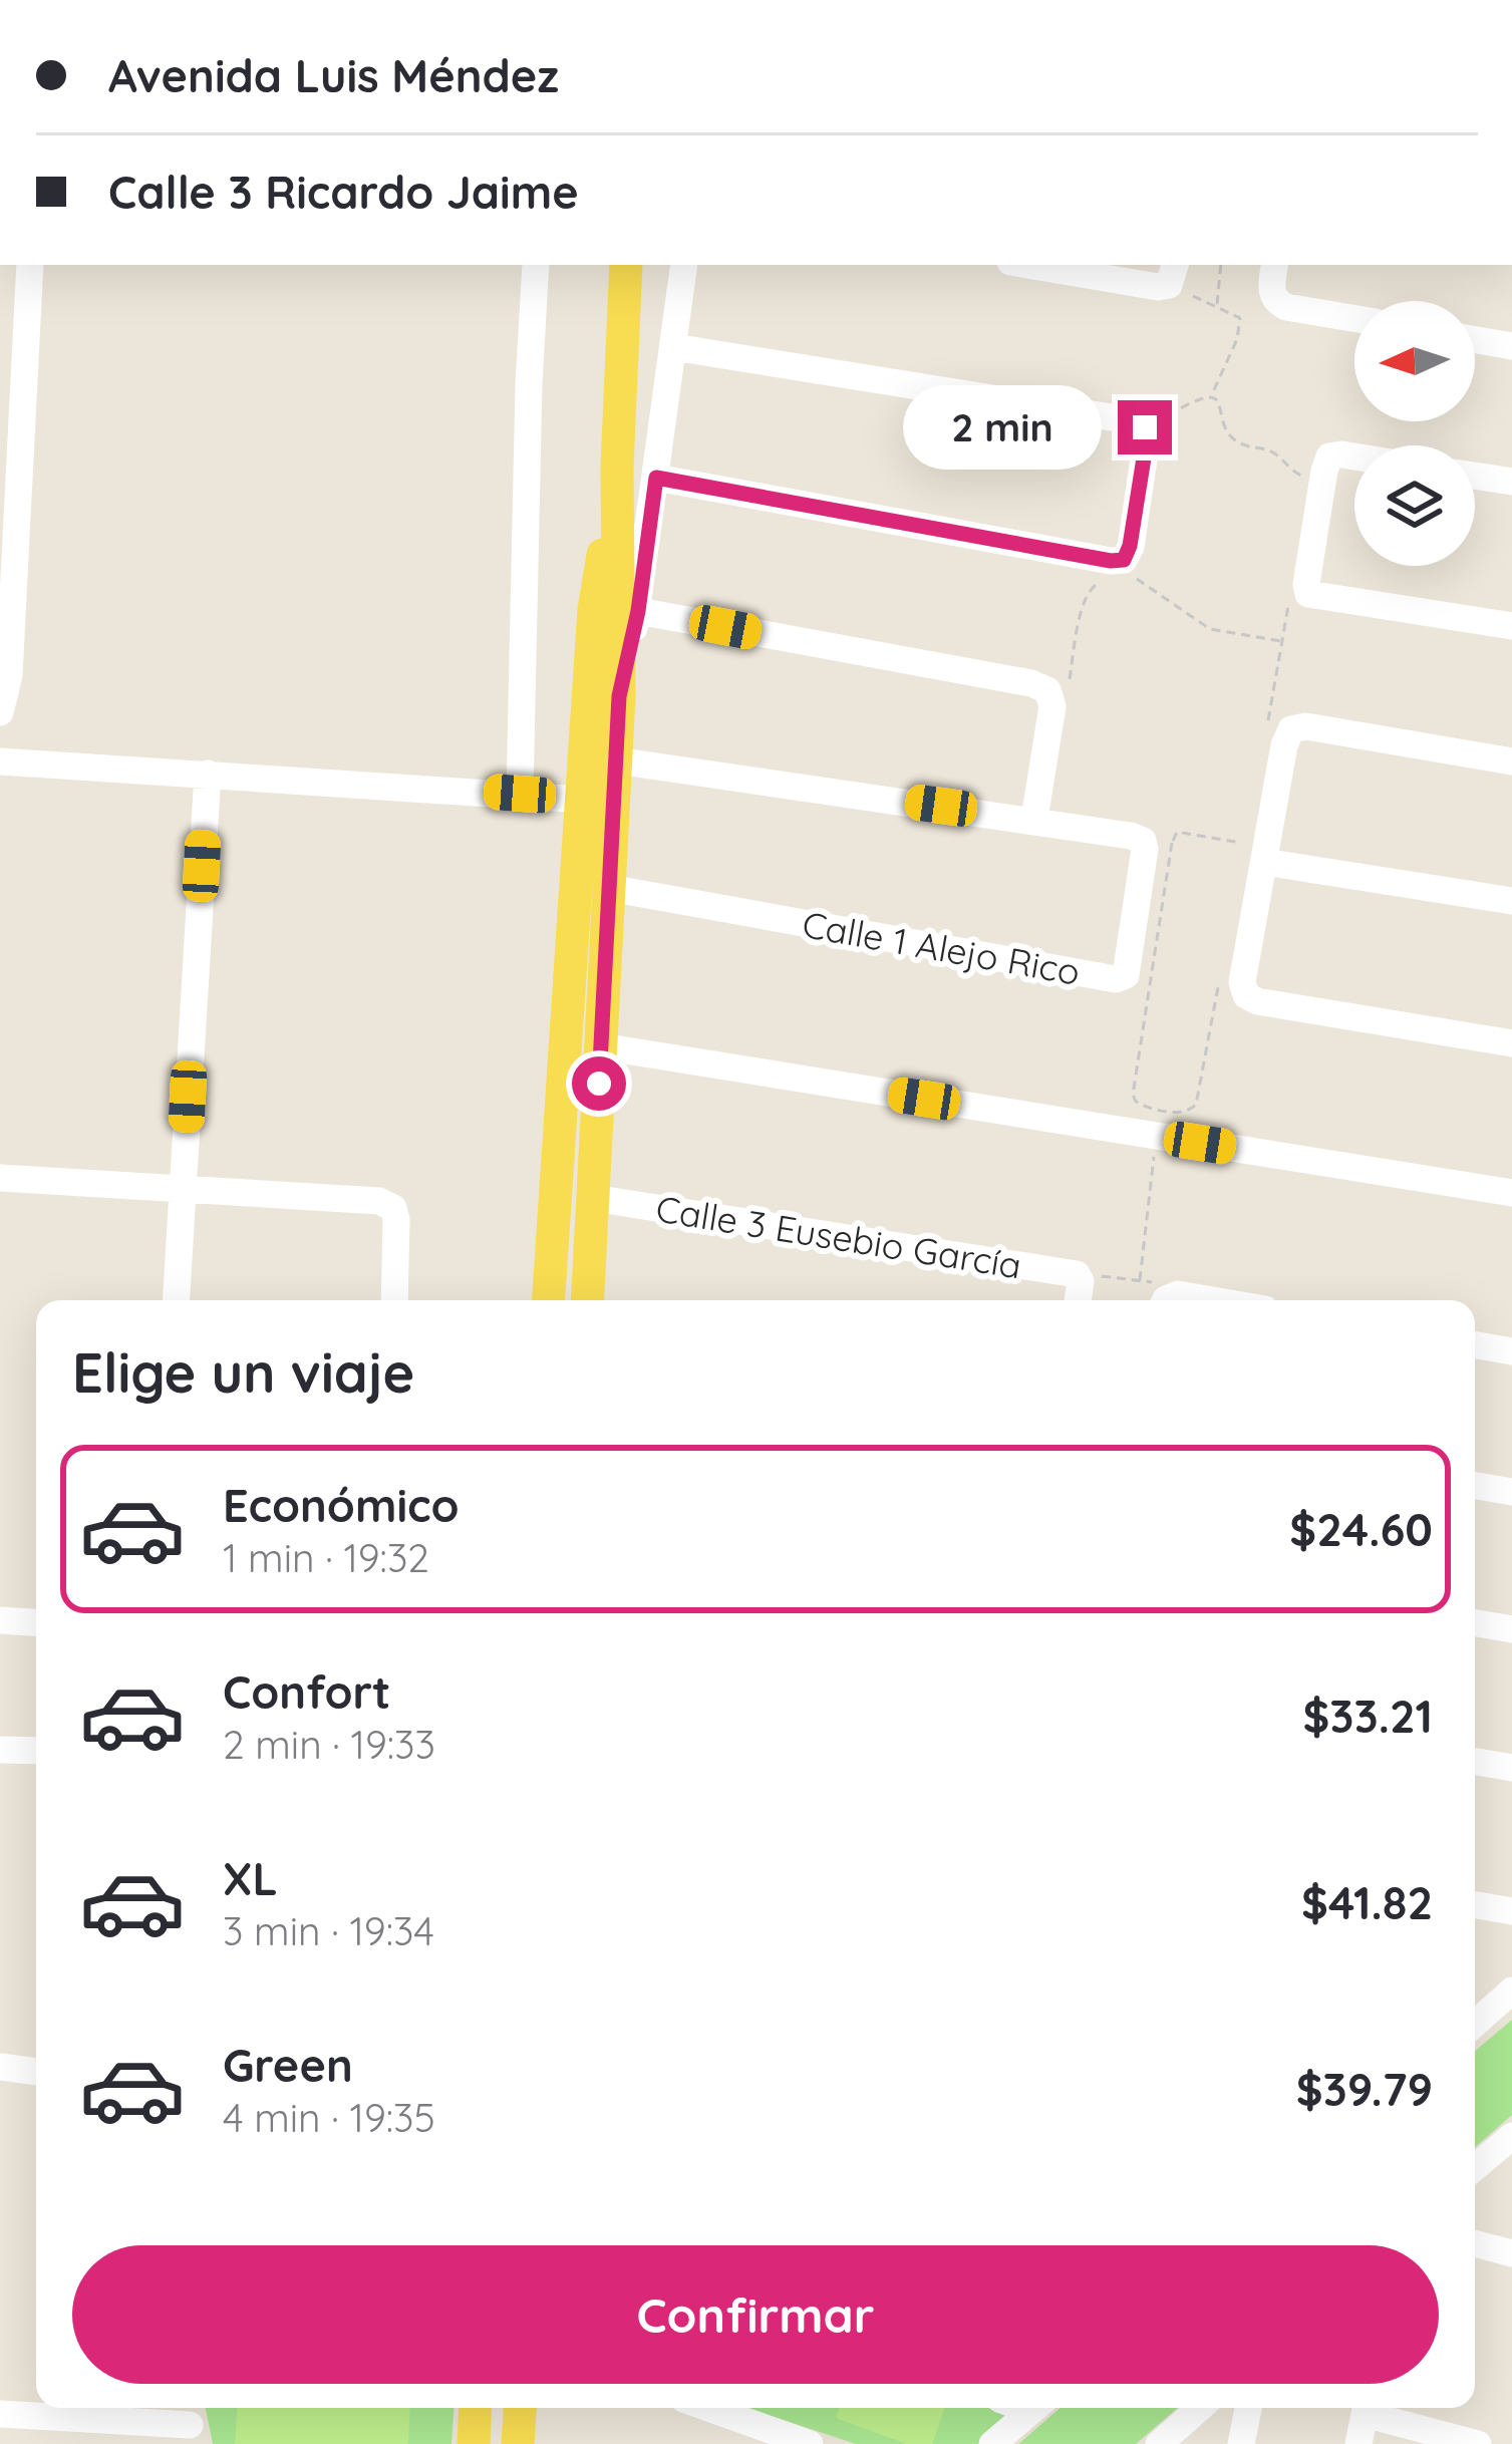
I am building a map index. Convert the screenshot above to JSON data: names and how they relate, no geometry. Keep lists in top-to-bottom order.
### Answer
{
  "streets": {
    "street": ["Calle 1 Alejo Rico", "Calle 3 Eusebio García"]
  },
  "north": "left",
  "page": {
    "banner": ["Avenida Luis Méndez", "Calle 3 Ricardo Jaime"],
    "bubble": "2 min",
    "heading": "Elige un viaje",
    "list": [
      {
        "name": "Económico",
        "note": "1 min · 19:32",
        "value": "$24.60"
      },
      {
        "name": "Confort",
        "note": "2 min · 19:33",
        "value": "$33.21"
      },
      {
        "name": "XL",
        "note": "3 min · 19:34",
        "value": "$41.82"
      },
      {
        "name": "Green",
        "note": "4 min · 19:35",
        "value": "$39.79"
      }
    ],
    "buttons": "Confirmar"
  }
}
